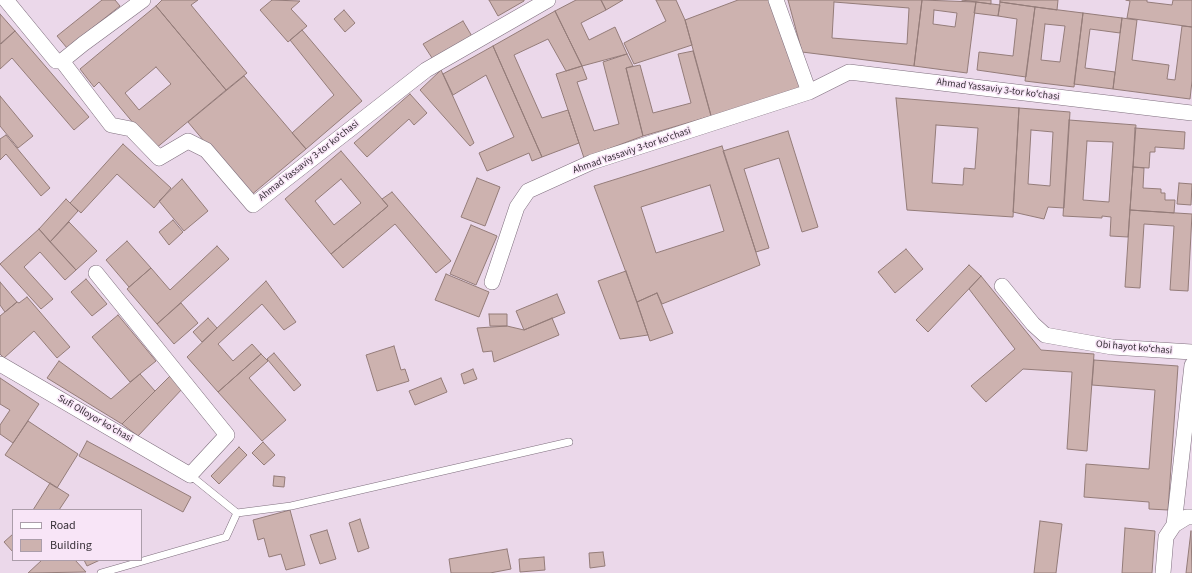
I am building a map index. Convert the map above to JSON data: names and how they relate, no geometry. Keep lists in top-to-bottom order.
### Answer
{
  "streets": {
    "street": ["Ahmad Yassaviy 3-tor koʻchasi", "Obi hayot koʻchasi", "Sufi Olloyor koʻchasi"]
  },
  "legend": ["Road", "Building"]
}
